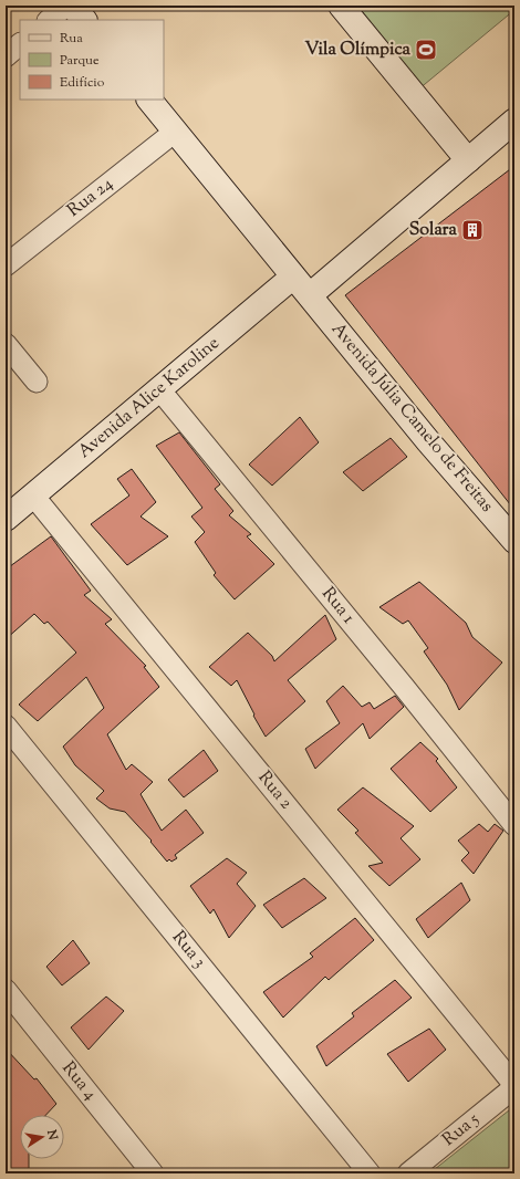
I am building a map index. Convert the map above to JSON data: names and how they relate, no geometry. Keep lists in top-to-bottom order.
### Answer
{
  "streets": {
    "street": [
      "Rua 24",
      "Avenida Alice Karoline",
      "Avenida Júlia Camelo de Freitas",
      "Rua 1",
      "Rua 2",
      "Rua 3",
      "Rua 4",
      "Rua 5"
    ]
  },
  "crossings": [
    ["Rua 24", "Avenida Júlia Camelo de Freitas"],
    ["Avenida Alice Karoline", "Avenida Júlia Camelo de Freitas"],
    ["Avenida Alice Karoline", "Rua 1"],
    ["Avenida Alice Karoline", "Rua 2"],
    ["Rua 2", "Rua 5"]
  ],
  "places": {
    "sports": ["Vila Olímpica"],
    "building": ["Solara"]
  },
  "legend": ["Rua", "Parque", "Edifício"],
  "north": "right"
}
